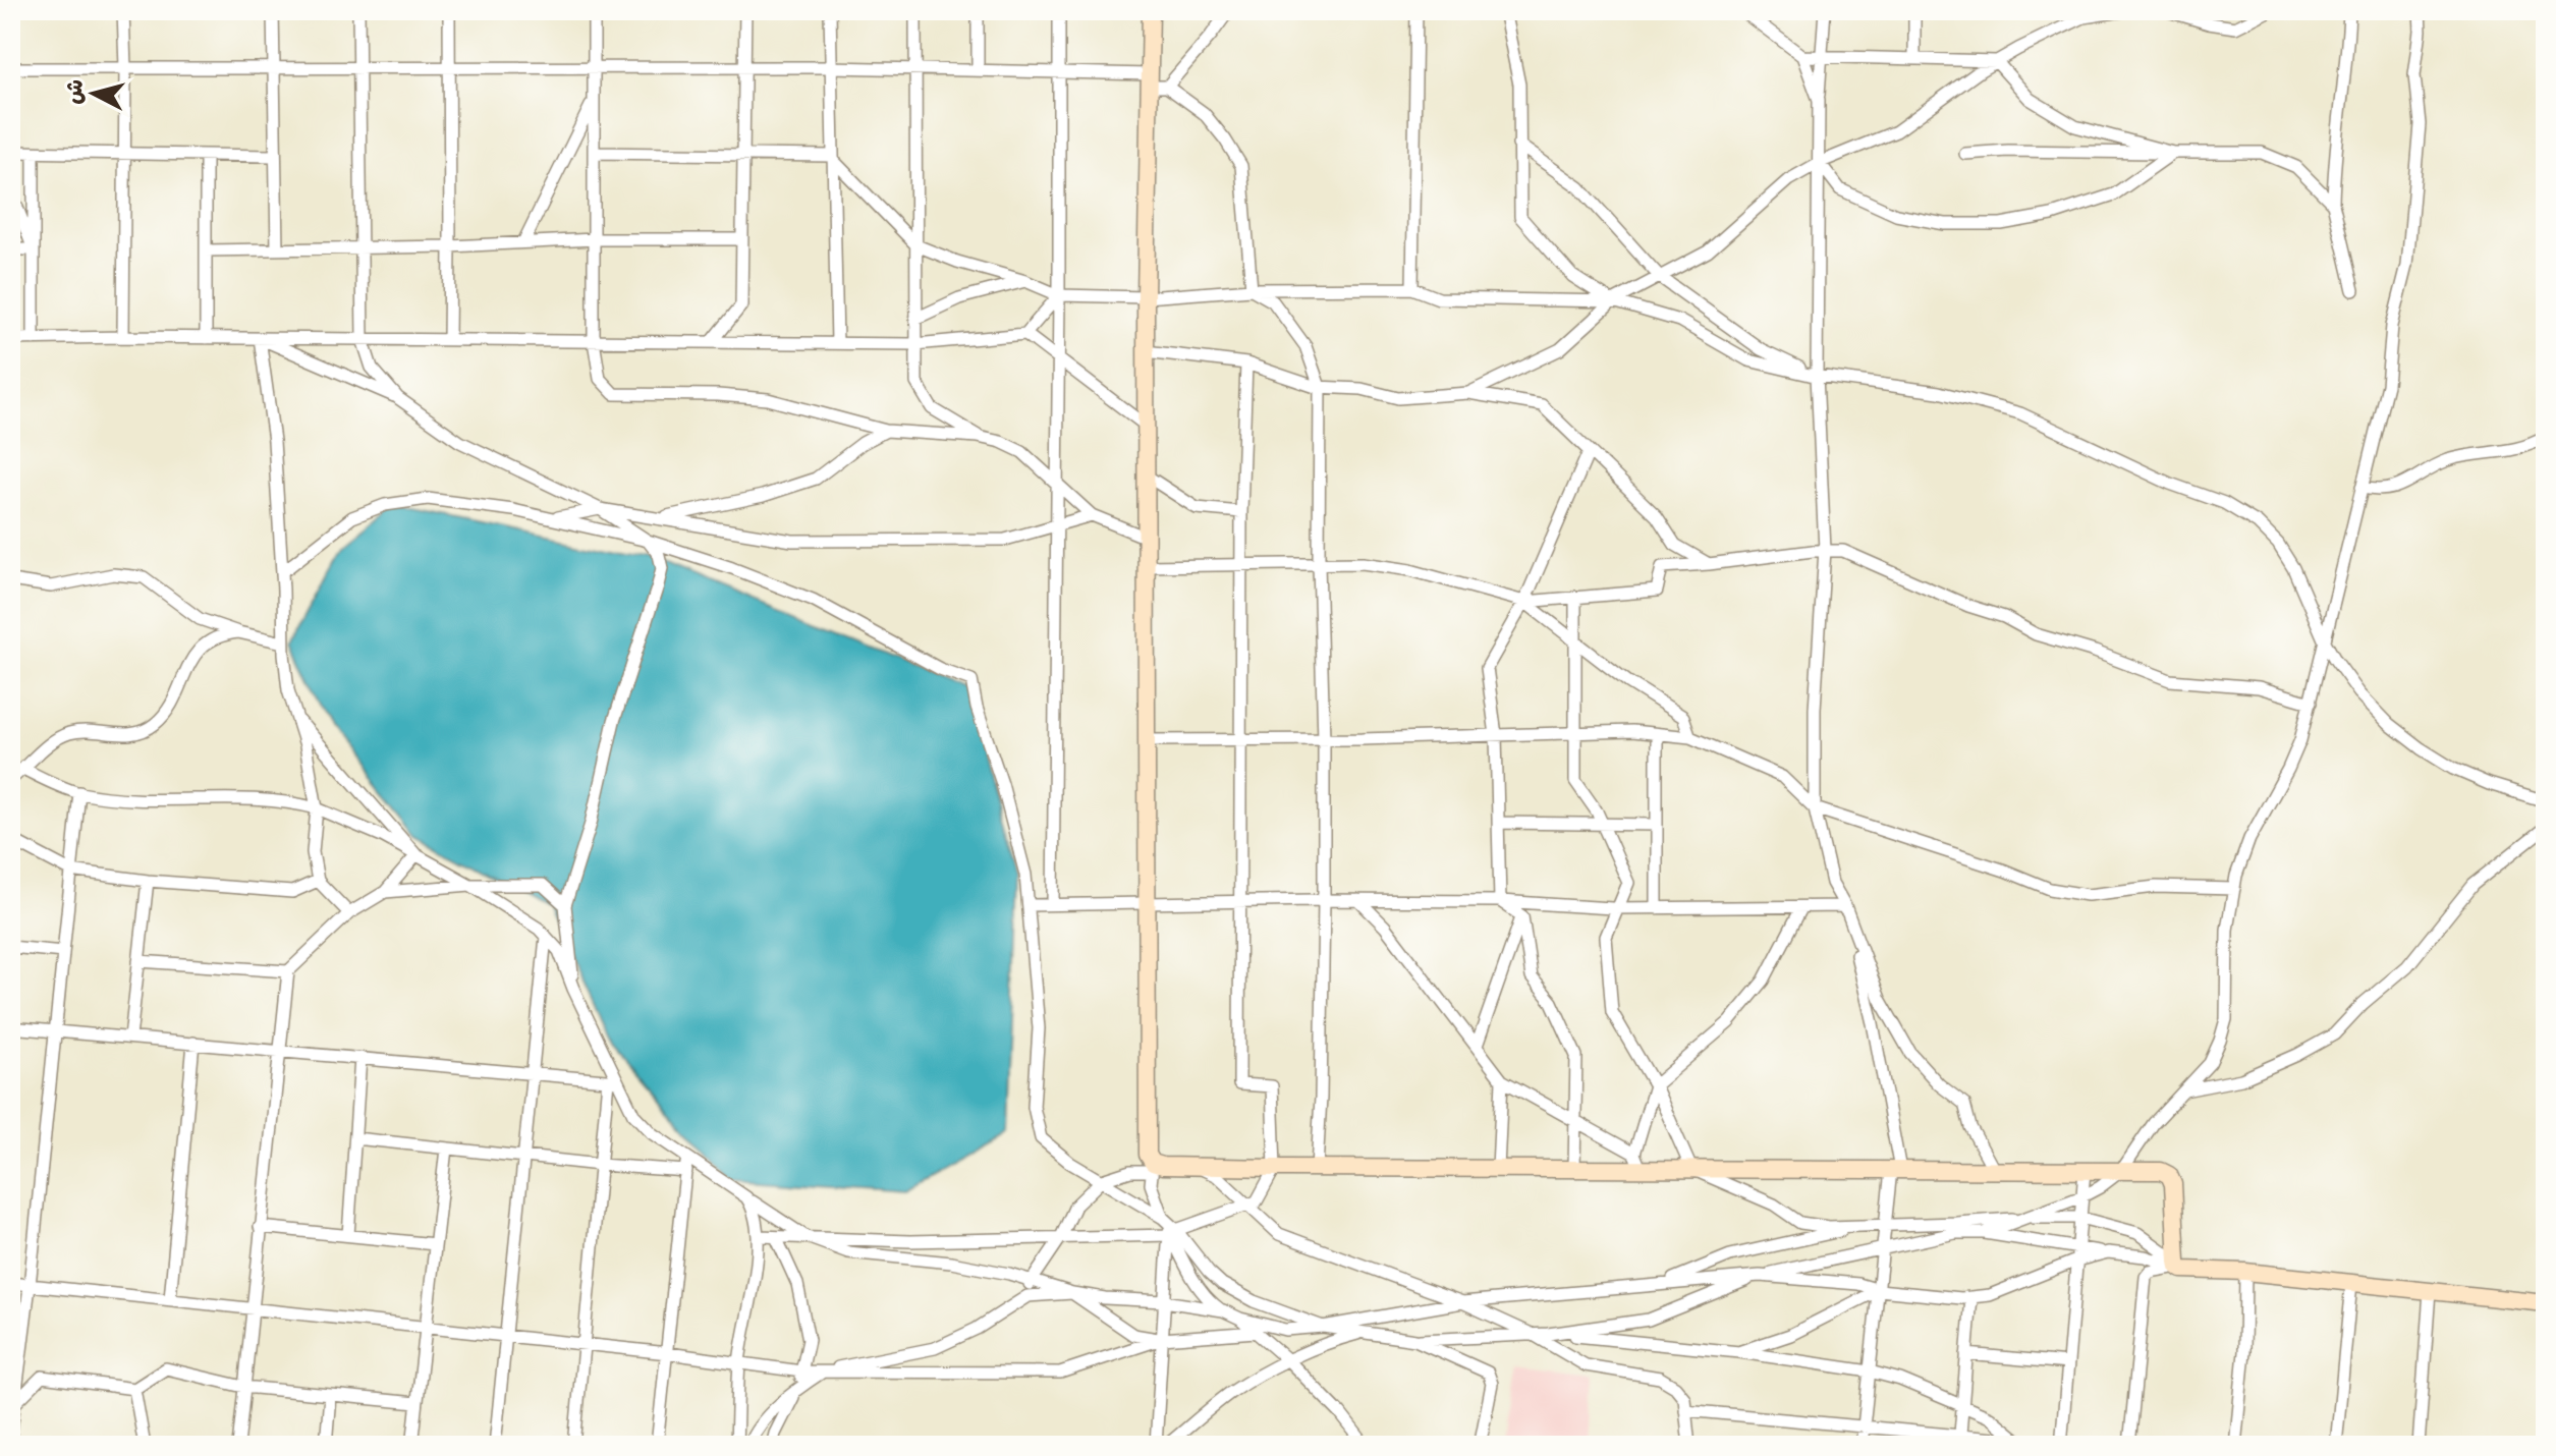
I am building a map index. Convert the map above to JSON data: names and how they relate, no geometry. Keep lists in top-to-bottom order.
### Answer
{
  "north": "left"
}
